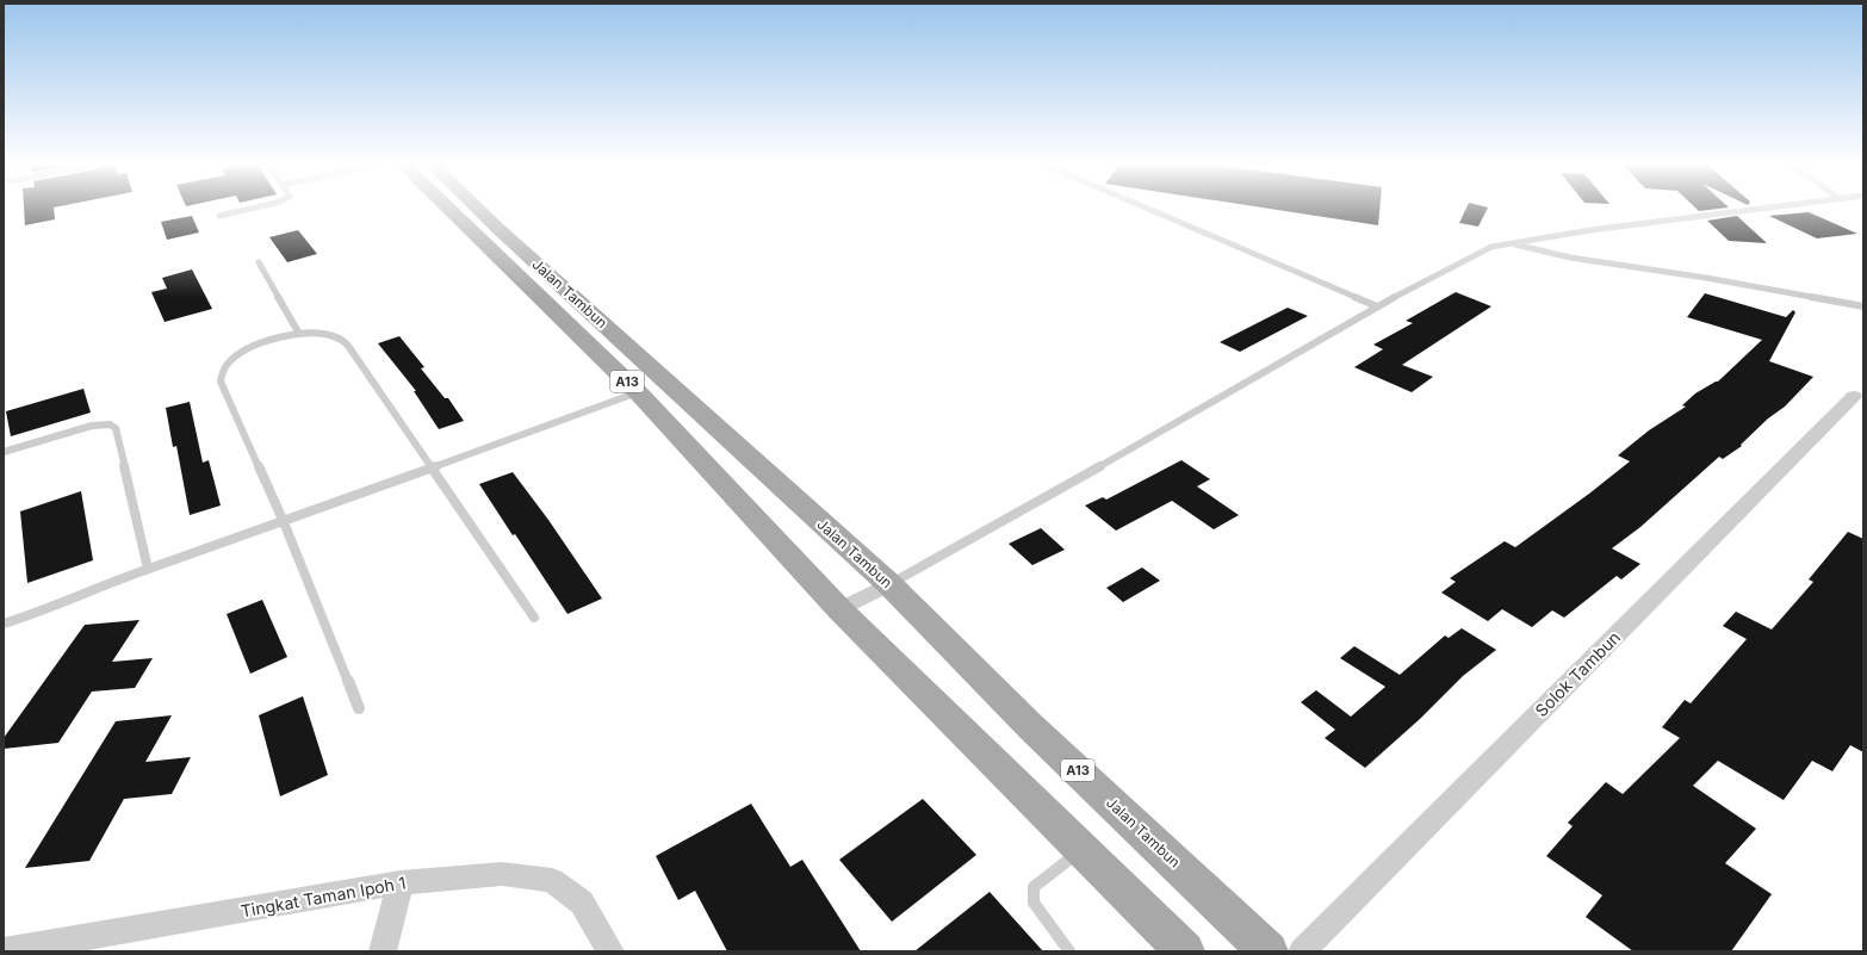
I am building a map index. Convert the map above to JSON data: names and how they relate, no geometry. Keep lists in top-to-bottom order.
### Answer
{
  "streets": {
    "main road": ["Jalan Tambun", "A13"],
    "street": ["Solok Tambun", "Tingkat Taman Ipoh 1"]
  }
}
